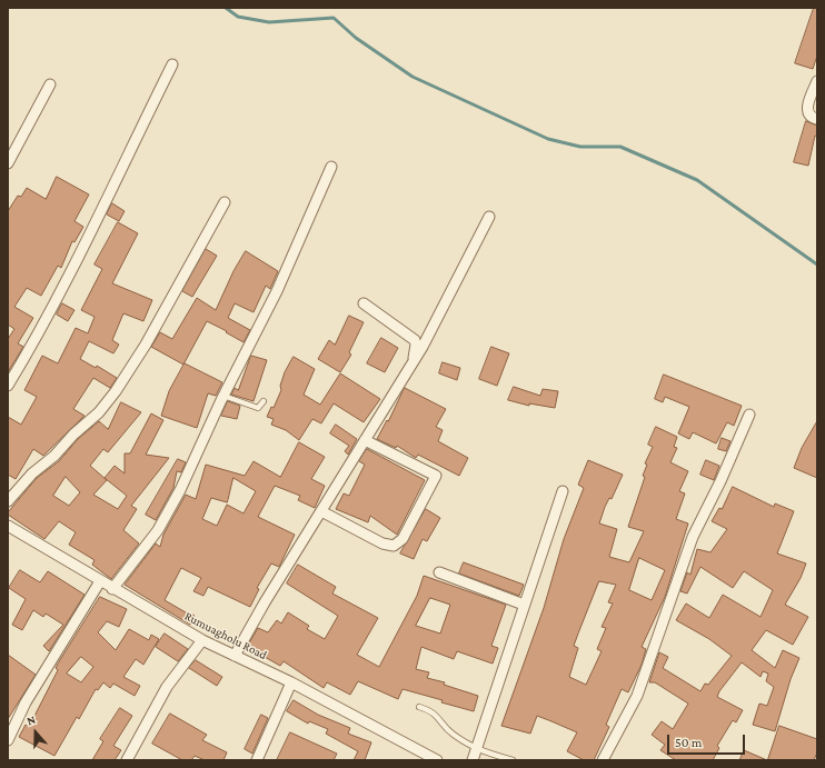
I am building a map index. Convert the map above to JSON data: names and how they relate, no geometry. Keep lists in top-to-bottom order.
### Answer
{
  "streets": {
    "street": ["Rumuagholu Road"]
  },
  "scale_bar": "50 m",
  "north": "top"
}
